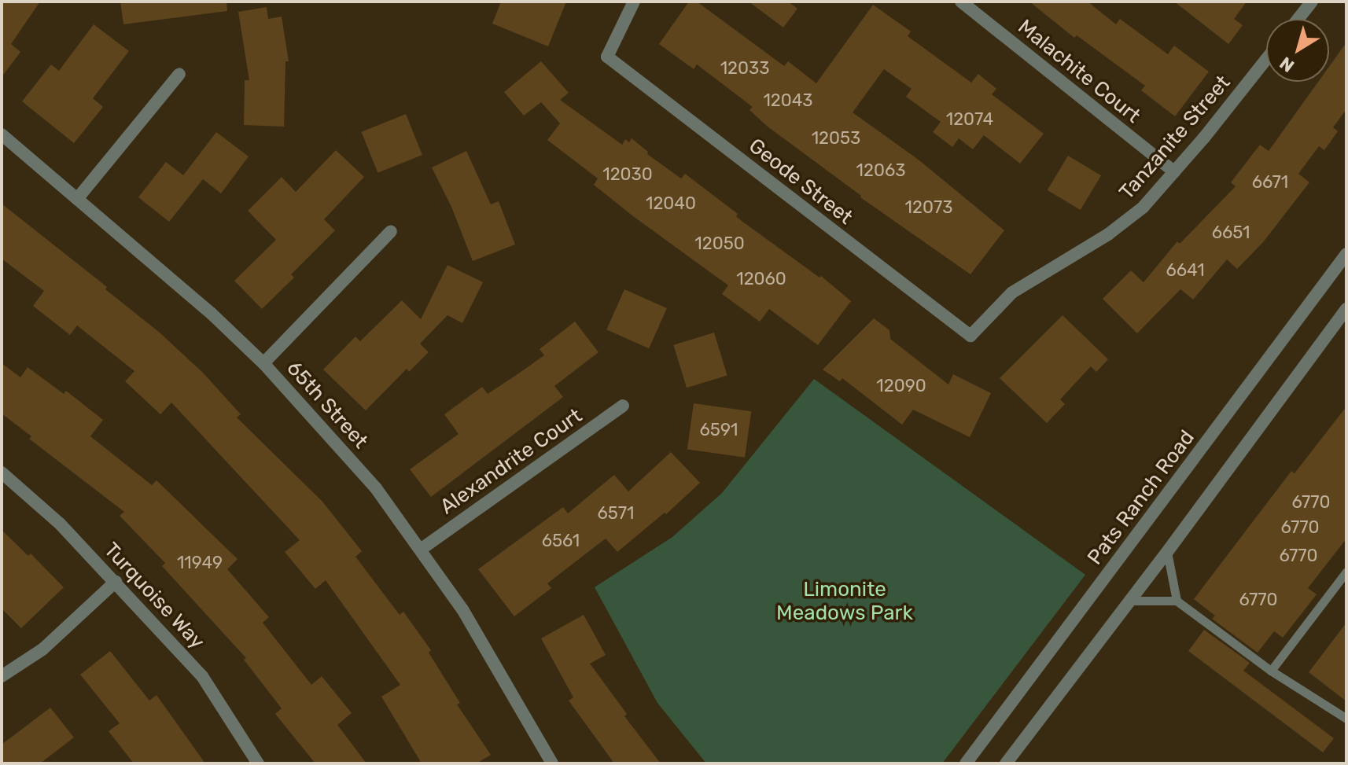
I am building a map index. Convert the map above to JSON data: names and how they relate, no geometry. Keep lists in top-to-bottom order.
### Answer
{
  "streets": {
    "street": [
      "Malachite Court",
      "Tanzanite Street",
      "Geode Street",
      "65th Street",
      "Alexandrite Court",
      "Pats Ranch Road",
      "Turquoise Way"
    ]
  },
  "crossings": [
    ["Malachite Court", "Tanzanite Street"],
    ["Tanzanite Street", "Geode Street"],
    ["65th Street", "Alexandrite Court"]
  ],
  "parks": ["Limonite Meadows Park"],
  "house_numbers": [
    "12033",
    "12043",
    "12074",
    "12053",
    "12063",
    "12030",
    "6671",
    "12040",
    "12073",
    "6651",
    "12050",
    "6641",
    "12060",
    "12090",
    "6591",
    "6770",
    "6571",
    "6770",
    "6561",
    "6770",
    "11949",
    "6770"
  ],
  "north": "bottom left"
}
